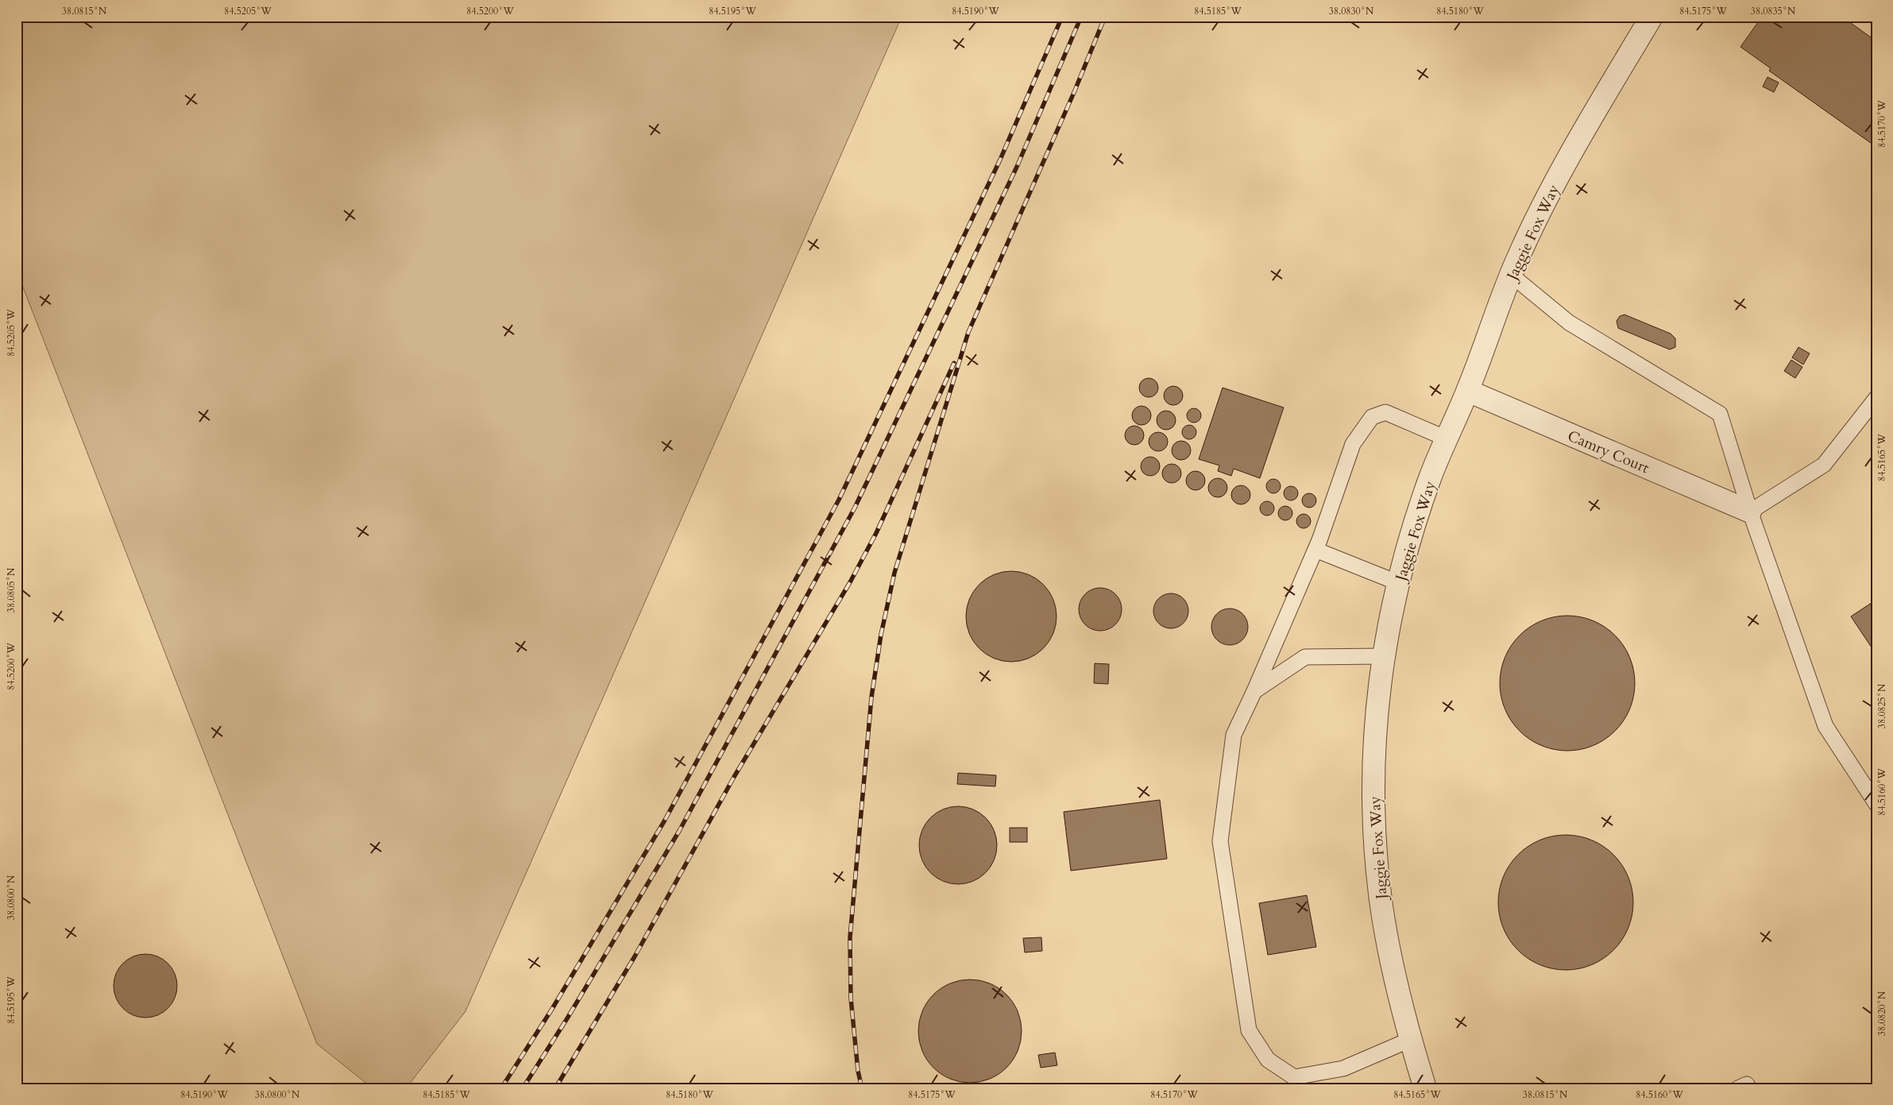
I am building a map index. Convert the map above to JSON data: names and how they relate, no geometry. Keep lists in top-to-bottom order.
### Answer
{
  "streets": {
    "street": ["Jaggie Fox Way", "Camry Court"]
  },
  "crossings": [
    ["Jaggie Fox Way", "Camry Court"]
  ],
  "coordinates": [
    "38.0815°N",
    "84.5205°W",
    "84.5200°W",
    "84.5195°W",
    "84.5190°W",
    "84.5185°W",
    "38.0830°N",
    "84.5180°W",
    "84.5175°W",
    "38.0835°N",
    "84.5170°W",
    "84.5165°W",
    "38.0805°N",
    "38.0825°N",
    "84.5160°W",
    "38.0800°N",
    "38.0820°N"
  ]
}
